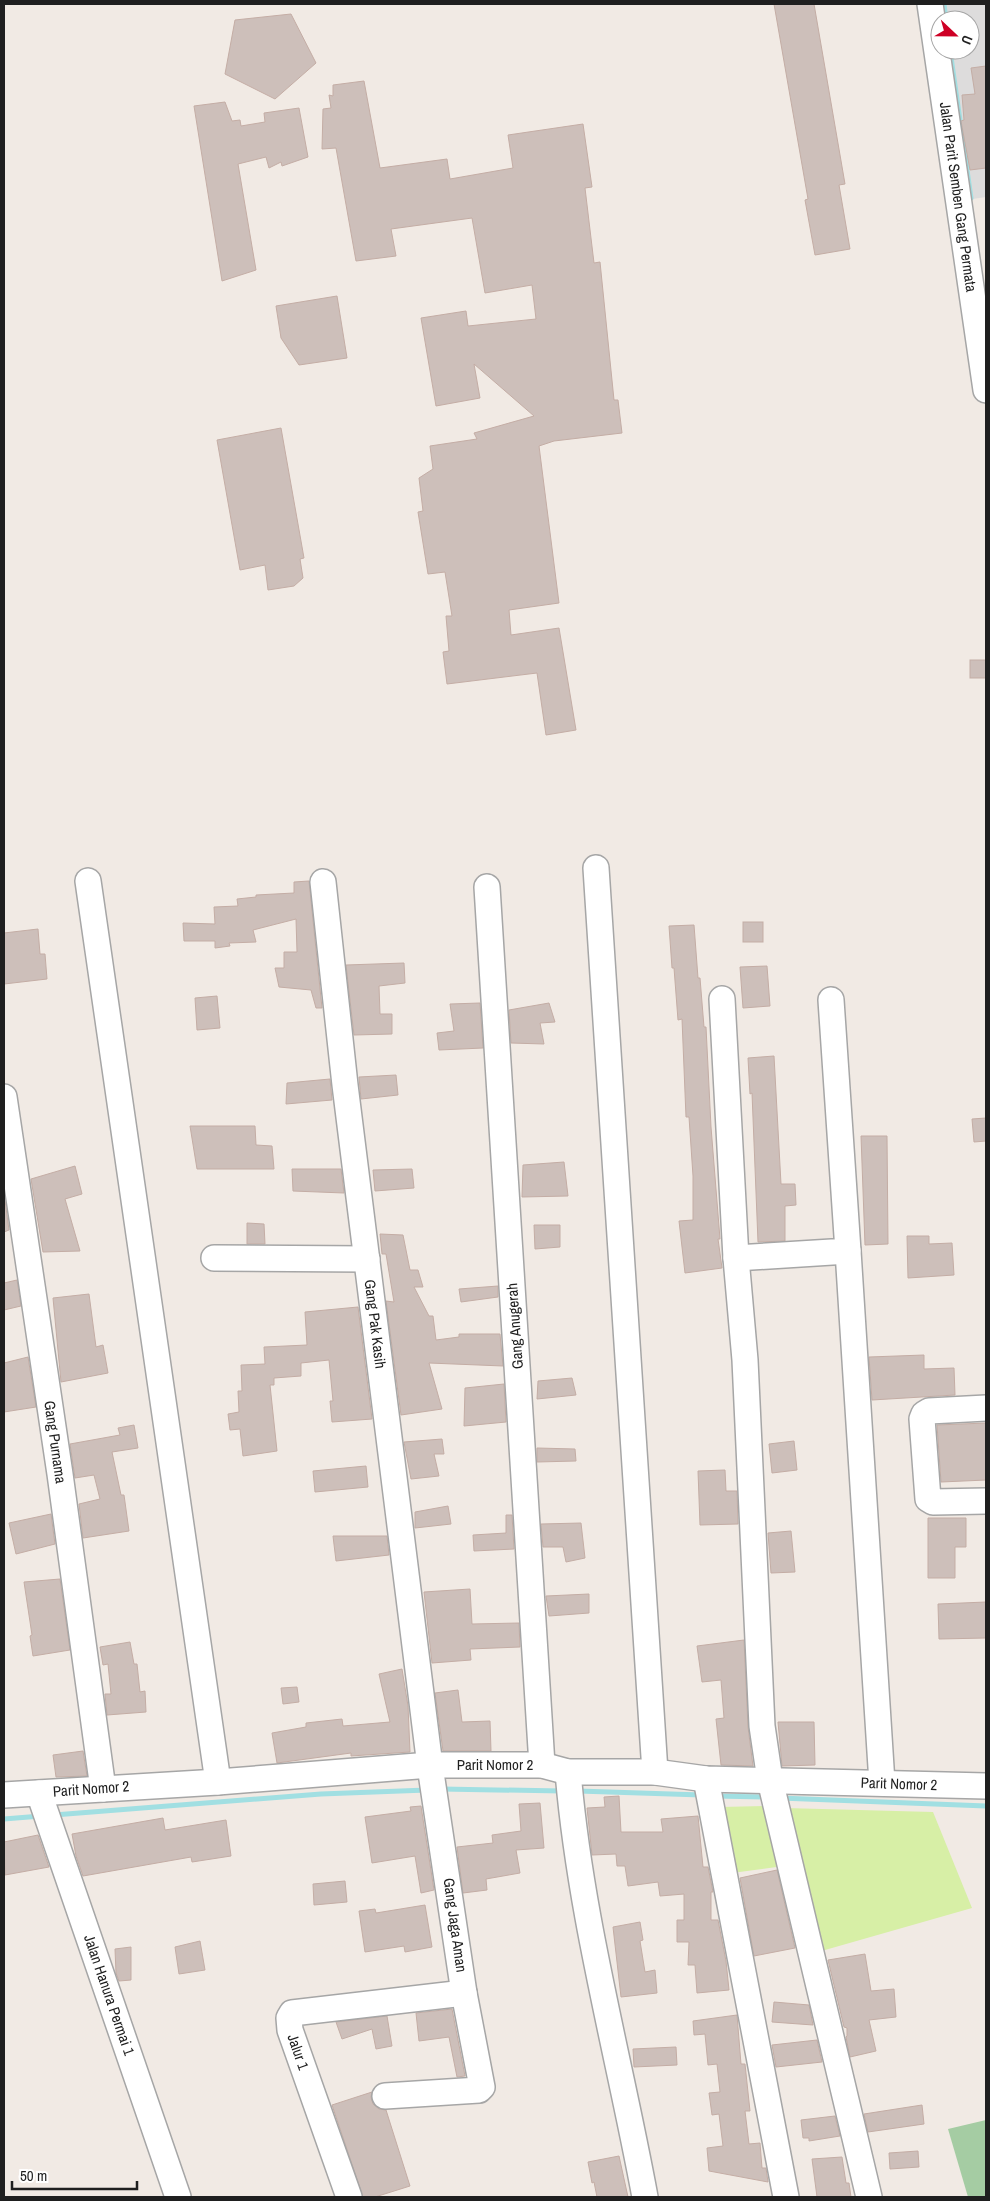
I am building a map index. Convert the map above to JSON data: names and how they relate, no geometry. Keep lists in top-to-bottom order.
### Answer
{
  "streets": {
    "street": [
      "Jalan Parit Semben Gang Permata",
      "Gang Pak Kasih",
      "Gang Anugerah",
      "Gang Purnama",
      "Parit Nomor 2",
      "Gang Jaga Aman",
      "Jalan Hanura Permai 1",
      "Jalur 1"
    ]
  },
  "crossings": [
    ["Gang Pak Kasih", "Parit Nomor 2"],
    ["Gang Pak Kasih", "Gang Jaga Aman"],
    ["Gang Anugerah", "Parit Nomor 2"],
    ["Gang Purnama", "Parit Nomor 2"],
    ["Parit Nomor 2", "Gang Jaga Aman"],
    ["Parit Nomor 2", "Jalan Hanura Permai 1"],
    ["Gang Jaga Aman", "Jalur 1"]
  ],
  "scale_bar": "50 m",
  "north": "right"
}
